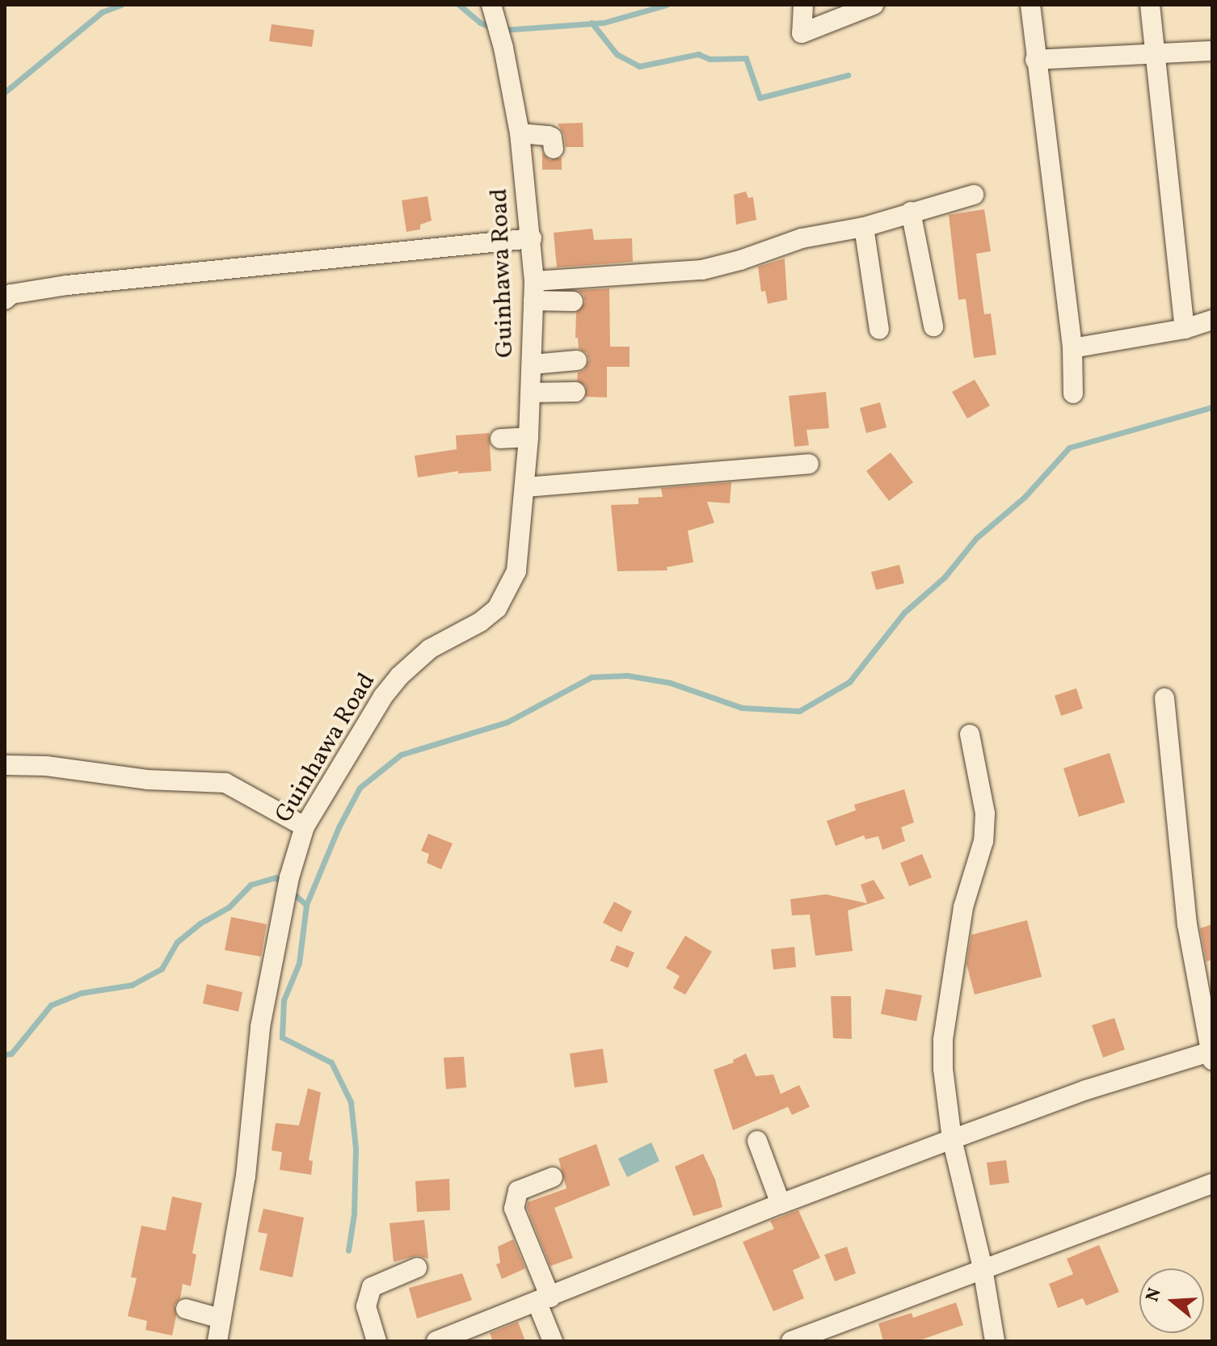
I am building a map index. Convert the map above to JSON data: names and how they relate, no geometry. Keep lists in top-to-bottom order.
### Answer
{
  "streets": {
    "street": ["Guinhawa Road"]
  },
  "north": "left"
}
